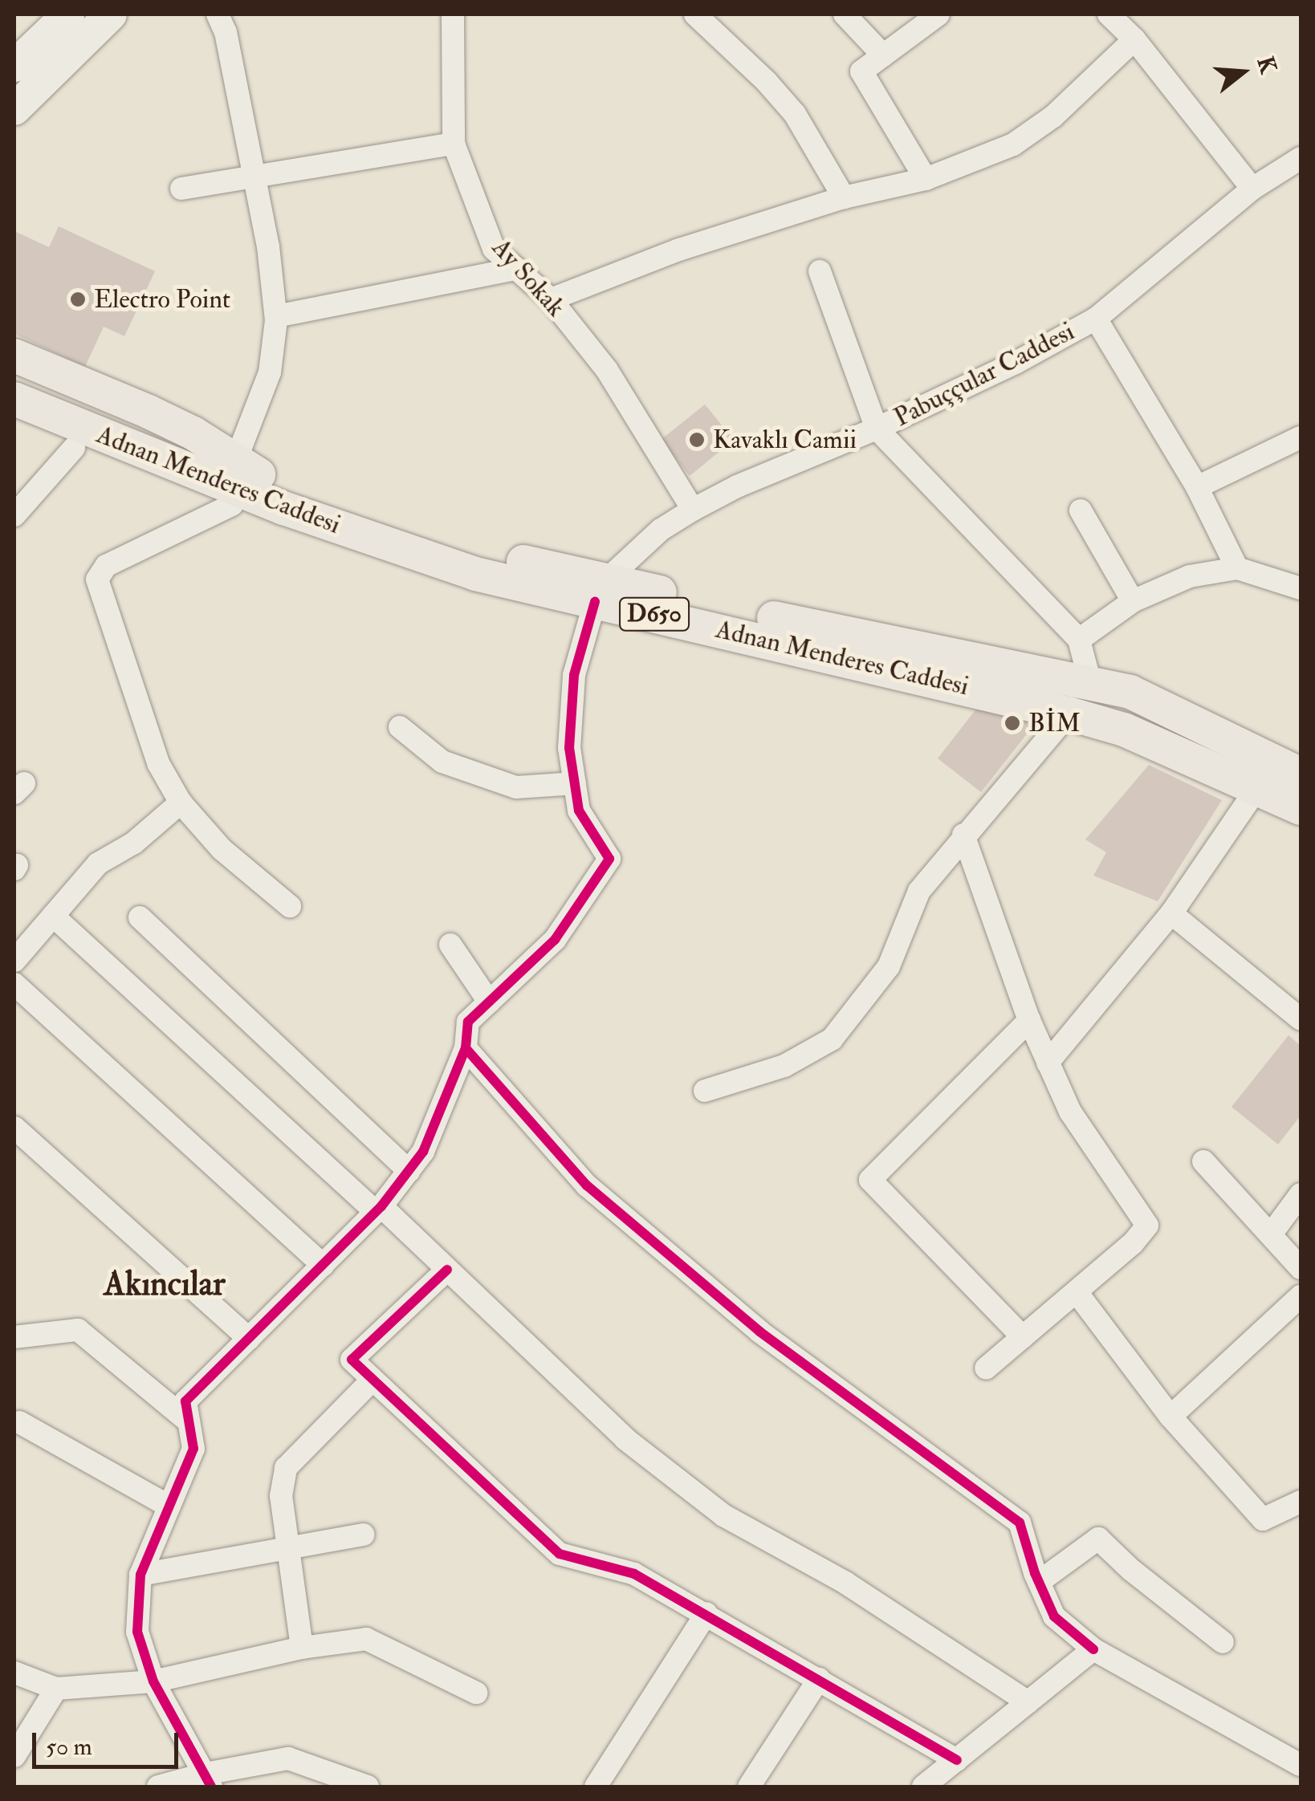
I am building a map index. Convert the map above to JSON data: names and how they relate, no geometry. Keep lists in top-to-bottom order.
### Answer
{
  "streets": {
    "main road": ["Adnan Menderes Caddesi", "D650"],
    "street": ["Ay Sokak", "Pabuççular Caddesi"]
  },
  "crossings": [
    ["Ay Sokak", "Pabuççular Caddesi"],
    ["Pabuççular Caddesi", "Adnan Menderes Caddesi"]
  ],
  "districts": ["Akıncılar"],
  "places": ["Electro Point", "Kavaklı Camii", "BİM"],
  "scale_bar": "50 m",
  "north": "right"
}
